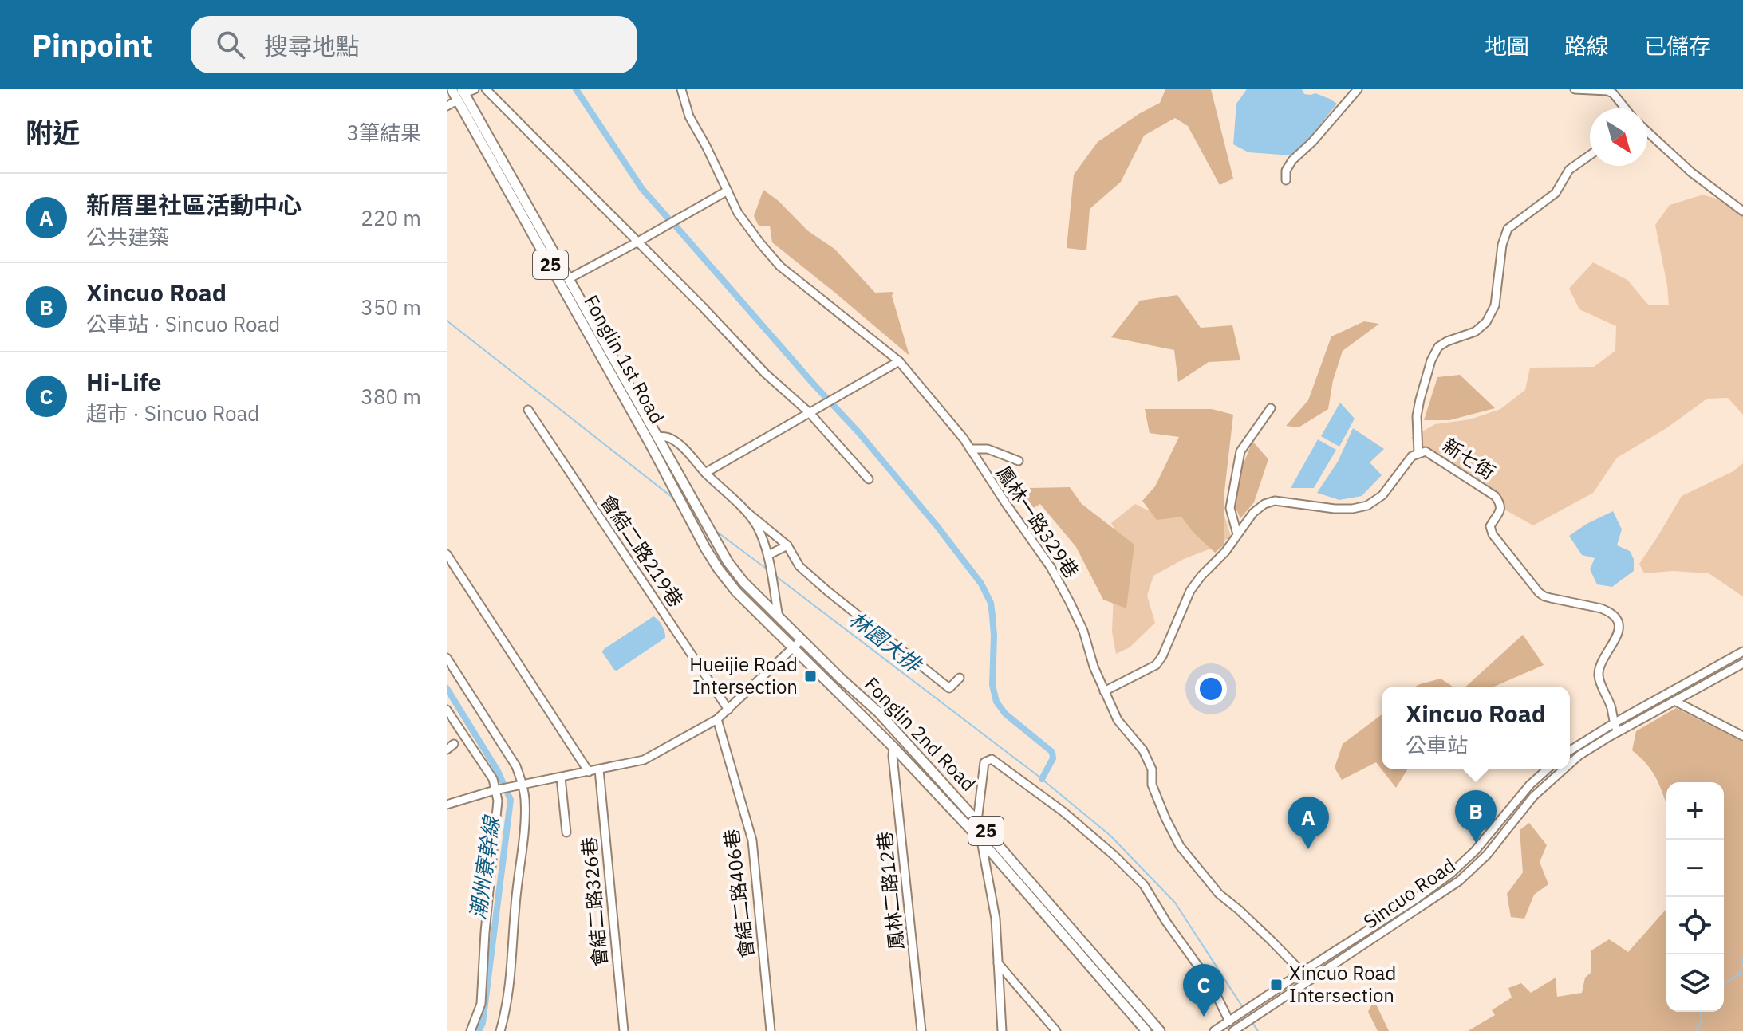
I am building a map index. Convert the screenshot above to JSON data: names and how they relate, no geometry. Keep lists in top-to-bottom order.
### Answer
{
  "streets": {
    "main road": ["25", "Fonglin 1st Road", "Fonglin 2nd Road"],
    "street": [
      "新七街",
      "鳳林一路329巷",
      "會結二路219巷",
      "鳳林二路12巷",
      "會結二路406巷",
      "Sincuo Road",
      "會結二路326巷"
    ]
  },
  "crossings": [
    ["25", "Fonglin 1st Road"],
    ["25", "Fonglin 2nd Road"],
    ["Fonglin 1st Road", "Fonglin 2nd Road"],
    ["新七街", "鳳林一路329巷"],
    ["新七街", "Sincuo Road"],
    ["鳳林一路329巷", "Sincuo Road"],
    ["Fonglin 2nd Road", "鳳林二路12巷"]
  ],
  "water": ["林園大排", "潮州寮幹線"],
  "places": {
    "transit": ["Hueijie Road Intersection", "Xincuo Road Intersection"]
  },
  "north": "bottom right",
  "page": {
    "header": "Pinpoint",
    "search": "搜尋地點",
    "nav": ["地圖", "路線", "已儲存"],
    "heading": ["附近", "3筆結果"],
    "list": [
      {
        "mark": "A",
        "name": "新厝里社區活動中心",
        "note": "公共建築",
        "value": "220 m"
      },
      {
        "mark": "B",
        "name": "Xincuo Road",
        "note": "公車站 · Sincuo Road",
        "value": "350 m"
      },
      {
        "mark": "C",
        "name": "Hi-Life",
        "note": "超市 · Sincuo Road",
        "value": "380 m"
      }
    ],
    "popup": ["Xincuo Road", "公車站"],
    "map_buttons": ["+", "−"],
    "pins": ["B", "A", "C"]
  }
}
